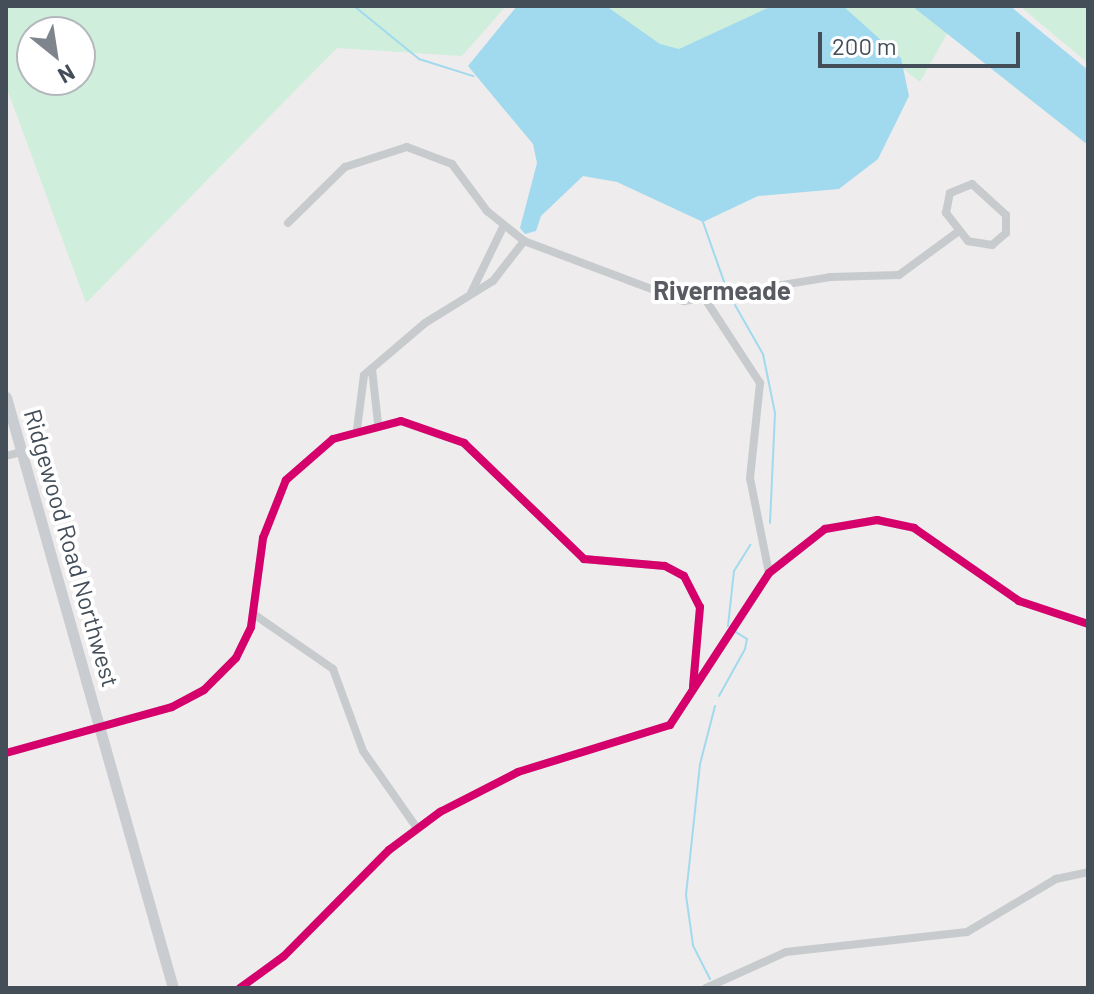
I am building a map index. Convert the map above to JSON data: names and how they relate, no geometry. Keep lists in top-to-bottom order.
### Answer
{
  "streets": {
    "street": ["Ridgewood Road Northwest"]
  },
  "districts": ["Rivermeade"],
  "scale_bar": "200 m",
  "north": "bottom right"
}
